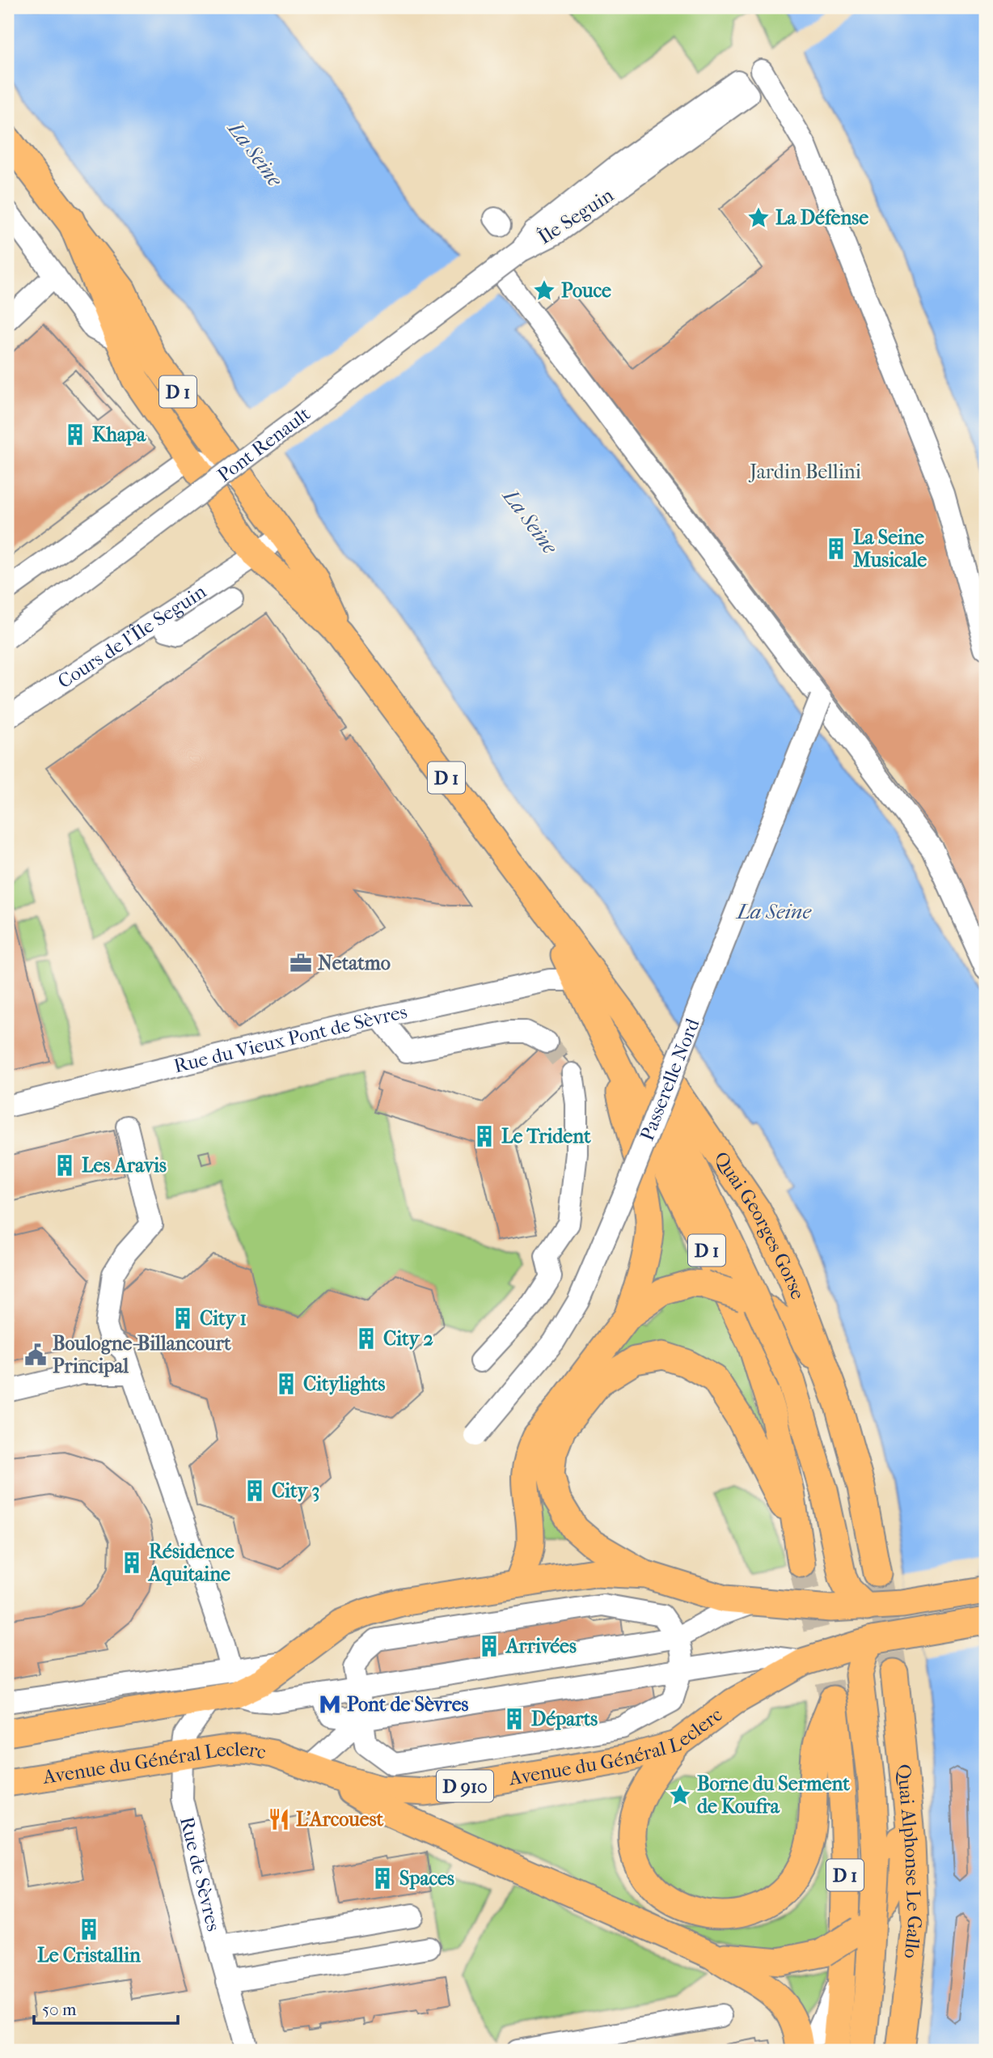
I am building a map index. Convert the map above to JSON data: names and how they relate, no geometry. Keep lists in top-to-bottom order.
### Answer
{
  "streets": {
    "main road": [
      "D 1",
      "Quai Georges Gorse",
      "Avenue du Général Leclerc",
      "D 910",
      "Quai Alphonse Le Gallo"
    ],
    "street": [
      "Île Seguin",
      "Pont Renault",
      "Cours de l'Île Seguin",
      "Rue du Vieux Pont de Sèvres",
      "Passerelle Nord",
      "Rue de Sèvres"
    ]
  },
  "crossings": [
    ["Île Seguin", "Pont Renault"],
    ["D 1", "Quai Georges Gorse"],
    ["D 1", "Avenue du Général Leclerc"],
    ["Cours de l'Île Seguin", "Quai Georges Gorse"],
    ["Rue du Vieux Pont de Sèvres", "Quai Georges Gorse"],
    ["Avenue du Général Leclerc", "Rue de Sèvres"]
  ],
  "water": ["La Seine"],
  "parks": ["Jardin Bellini"],
  "places": {
    "place": ["La Défense", "Pouce", "Borne du Serment de Koufra"],
    "building": [
      "Khapa",
      "La Seine Musicale",
      "Le Trident",
      "Les Aravis",
      "City 1",
      "City 2",
      "Citylights",
      "City 3",
      "Résidence Aquitaine",
      "Arrivées",
      "Départs",
      "Spaces",
      "Le Cristallin"
    ],
    "office": ["Netatmo"],
    "public building": ["Boulogne-Billancourt Principal"],
    "metro station": ["Pont de Sèvres"],
    "restaurant": ["L'Arcouest"]
  },
  "scale_bar": "50 m"
}
